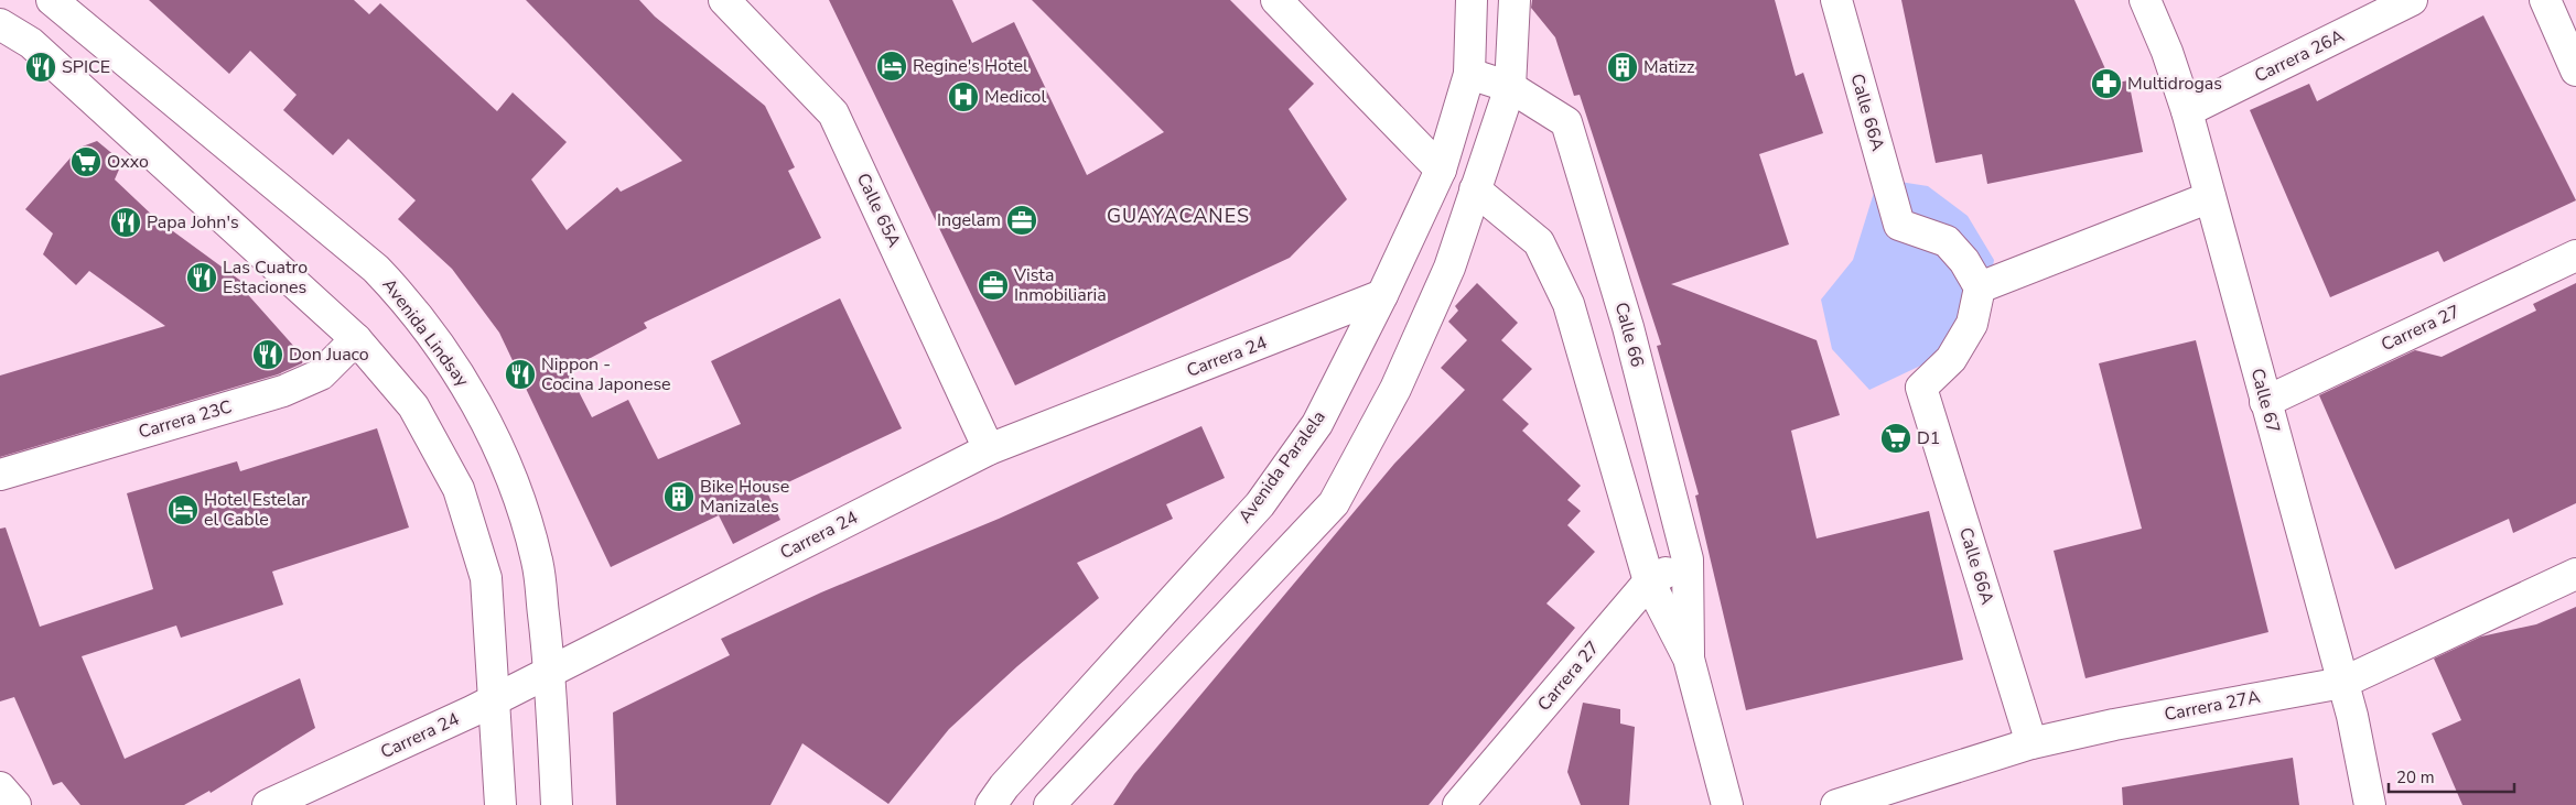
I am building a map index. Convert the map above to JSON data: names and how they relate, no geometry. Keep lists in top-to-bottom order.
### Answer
{
  "streets": {
    "street": [
      "Carrera 26A",
      "Calle 66A",
      "Calle 65A",
      "Carrera 27",
      "Avenida Lindsay",
      "Calle 66",
      "Carrera 24",
      "Calle 67",
      "Carrera 23C",
      "Avenida Paralela",
      "Carrera 27A"
    ]
  },
  "crossings": [
    ["Carrera 26A", "Calle 67"],
    ["Calle 66A", "Carrera 27A"],
    ["Calle 65A", "Carrera 24"],
    ["Carrera 27", "Calle 66"],
    ["Carrera 27", "Calle 67"],
    ["Avenida Lindsay", "Carrera 24"],
    ["Calle 66", "Avenida Paralela"],
    ["Carrera 24", "Avenida Paralela"],
    ["Calle 67", "Carrera 27A"]
  ],
  "districts": ["GUAYACANES"],
  "places": {
    "hotel": ["Regine's Hotel", "Hotel Estelar el Cable"],
    "restaurant": [
      "SPICE",
      "Papa John's",
      "Las Cuatro Estaciones",
      "Don Juaco",
      "Nippon - Cocina Japonese"
    ],
    "building": ["Matizz", "Bike House Manizales"],
    "pharmacy": ["Multidrogas"],
    "hospital": ["Medicol"],
    "supermarket": ["Oxxo", "D1"],
    "office": ["Ingelam", "Vista Inmobiliaria"]
  },
  "scale_bar": "20 m"
}
